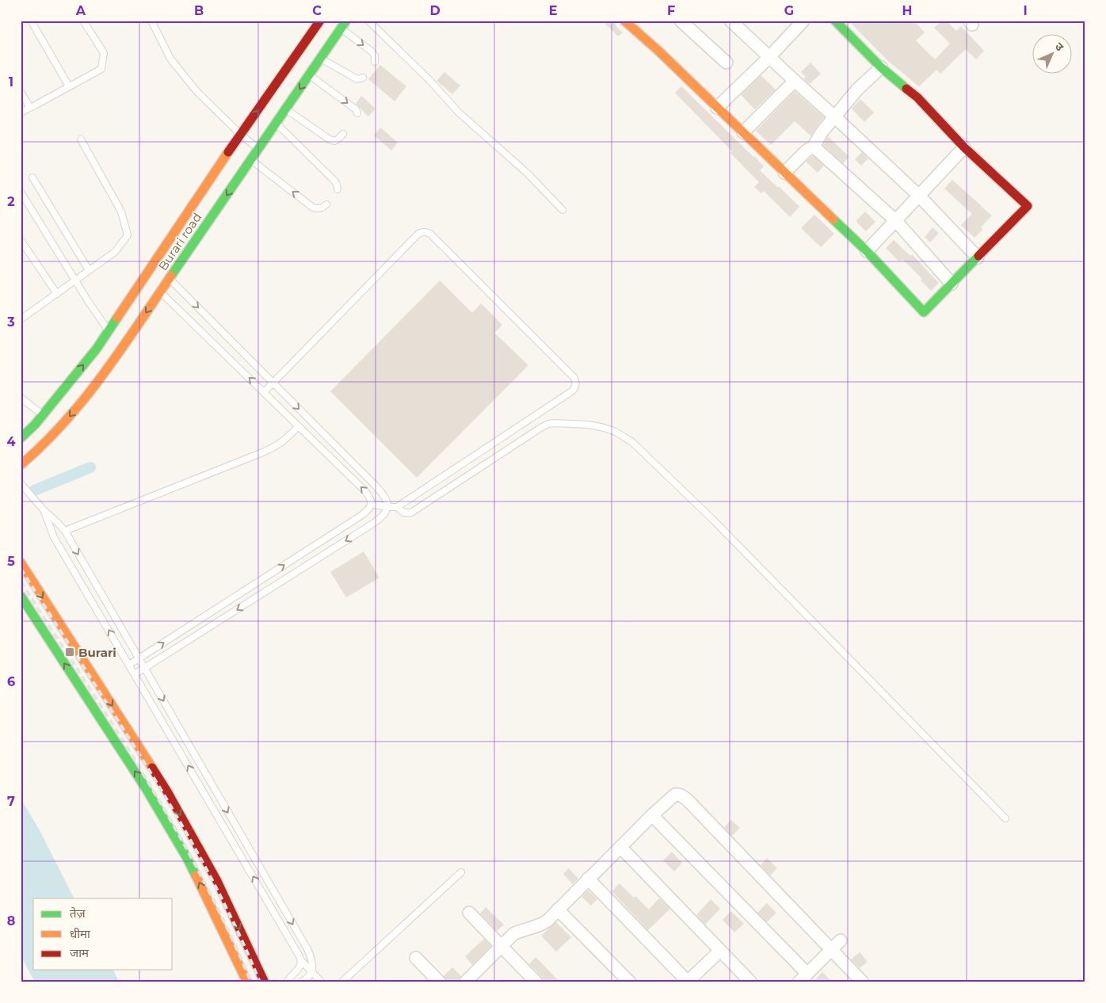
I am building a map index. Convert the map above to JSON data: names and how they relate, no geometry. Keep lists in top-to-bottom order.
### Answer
{
  "streets": {
    "main road": ["Burari road"]
  },
  "places": {
    "transit": ["Burari"]
  },
  "legend": ["तेज़", "धीमा", "जाम"],
  "north": "top right",
  "grid": {
    "columns": [
      "A",
      "B",
      "C",
      "D",
      "E",
      "F",
      "G",
      "H",
      "I"
    ],
    "rows": [
      "1",
      "2",
      "3",
      "4",
      "5",
      "6",
      "7",
      "8"
    ]
  }
}
